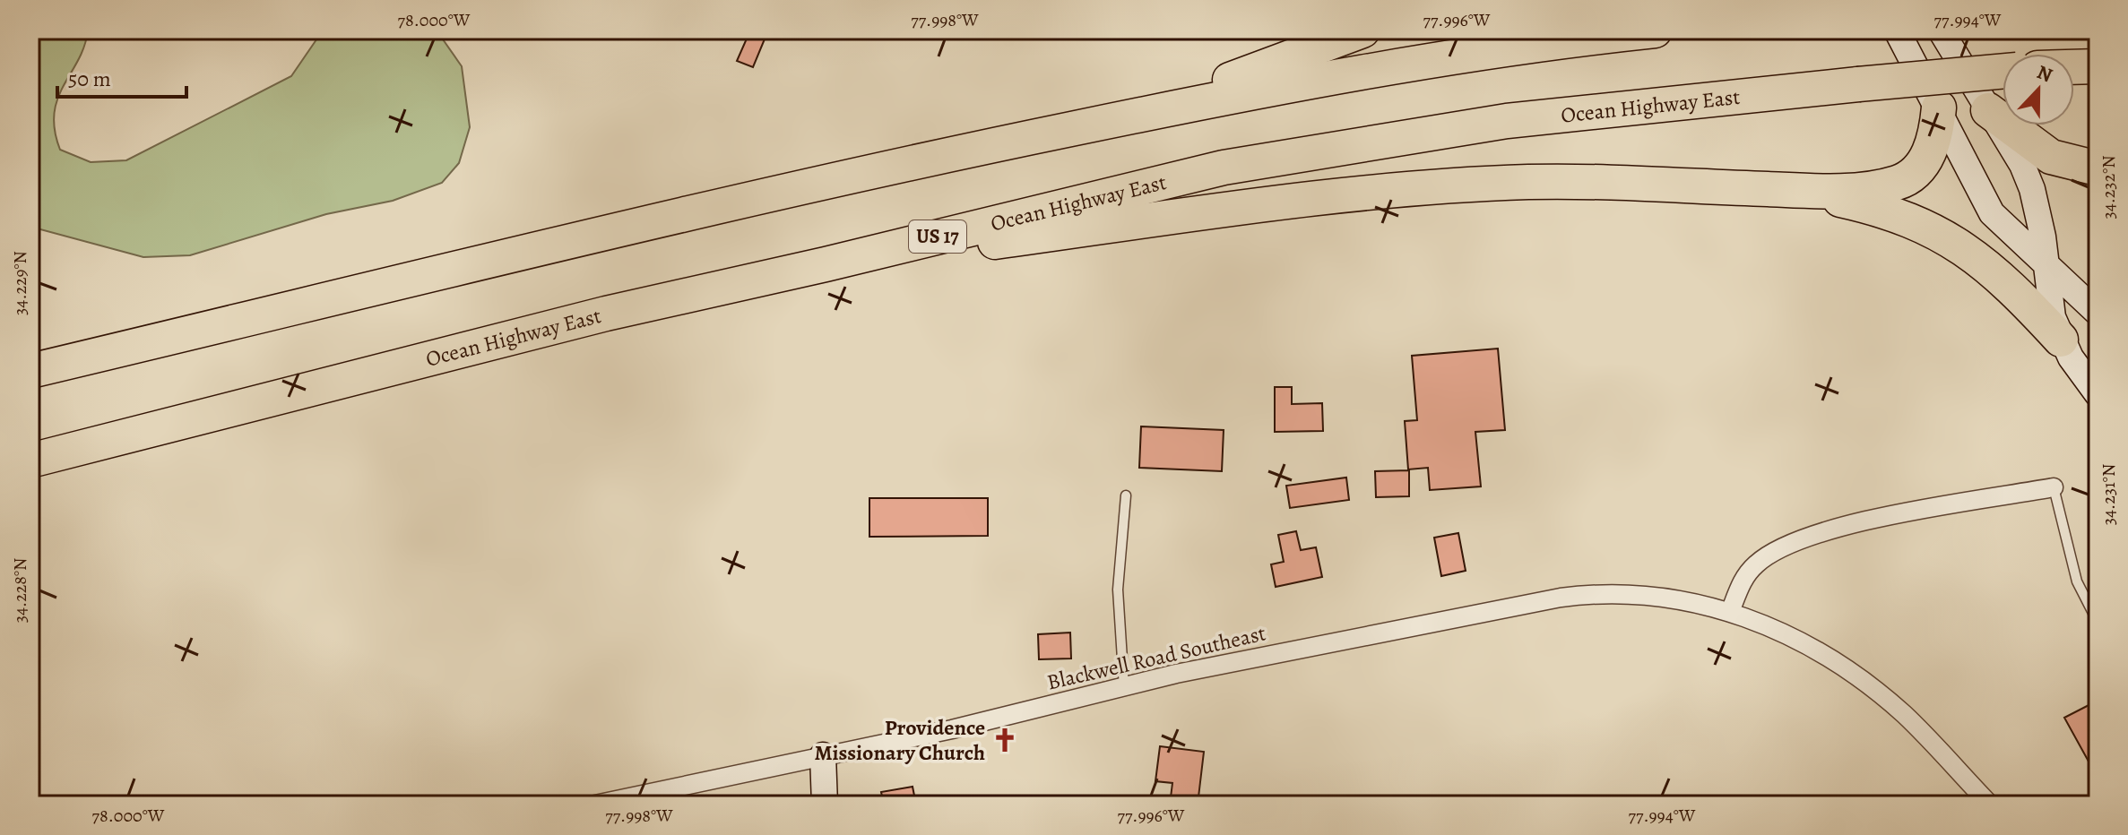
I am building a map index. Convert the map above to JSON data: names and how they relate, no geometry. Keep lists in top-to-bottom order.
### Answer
{
  "streets": {
    "highway": ["Ocean Highway East", "US 17"],
    "street": ["Blackwell Road Southeast"]
  },
  "places": {
    "church": ["Providence Missionary Church"]
  },
  "scale_bar": "50 m",
  "north": "top",
  "coordinates": [
    "78.000°W",
    "77.998°W",
    "77.996°W",
    "77.994°W",
    "34.232°N",
    "34.229°N",
    "34.231°N",
    "34.228°N"
  ]
}
